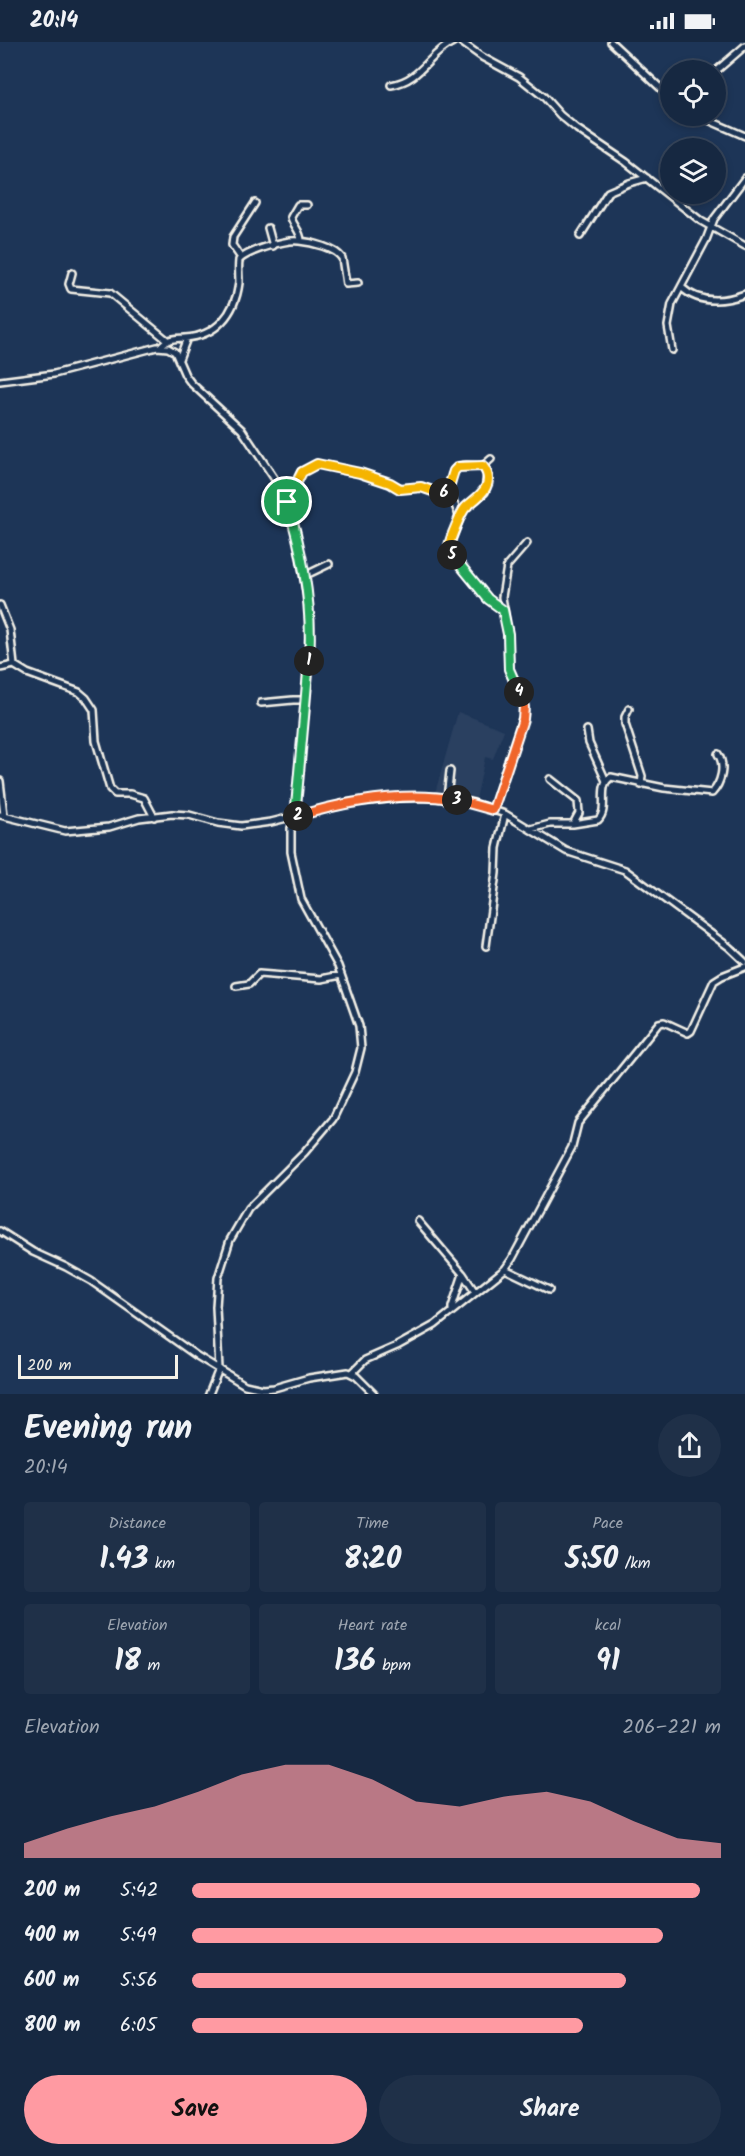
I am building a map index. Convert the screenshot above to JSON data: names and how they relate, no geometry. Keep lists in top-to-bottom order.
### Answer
{
  "scale_bar": "200 m",
  "page": {
    "status": "20:14",
    "pins": [
      "6",
      "5",
      "1",
      "4",
      "3",
      "2"
    ],
    "scale": "200 m",
    "heading": ["Evening run", "20:14"],
    "stats": [
      ["Distance", "1.43 km"],
      ["Time", "8:20"],
      ["Pace", "5:50 /km"],
      ["Elevation", "18 m"],
      ["Heart rate", "136 bpm"],
      ["kcal", "91"]
    ],
    "chart": ["Elevation", "206–221 m"],
    "list": [
      {
        "name": "200 m",
        "note": "5:42"
      },
      {
        "name": "400 m",
        "note": "5:49"
      },
      {
        "name": "600 m",
        "note": "5:56"
      },
      {
        "name": "800 m",
        "note": "6:05"
      }
    ],
    "buttons": ["Save", "Share"]
  }
}
